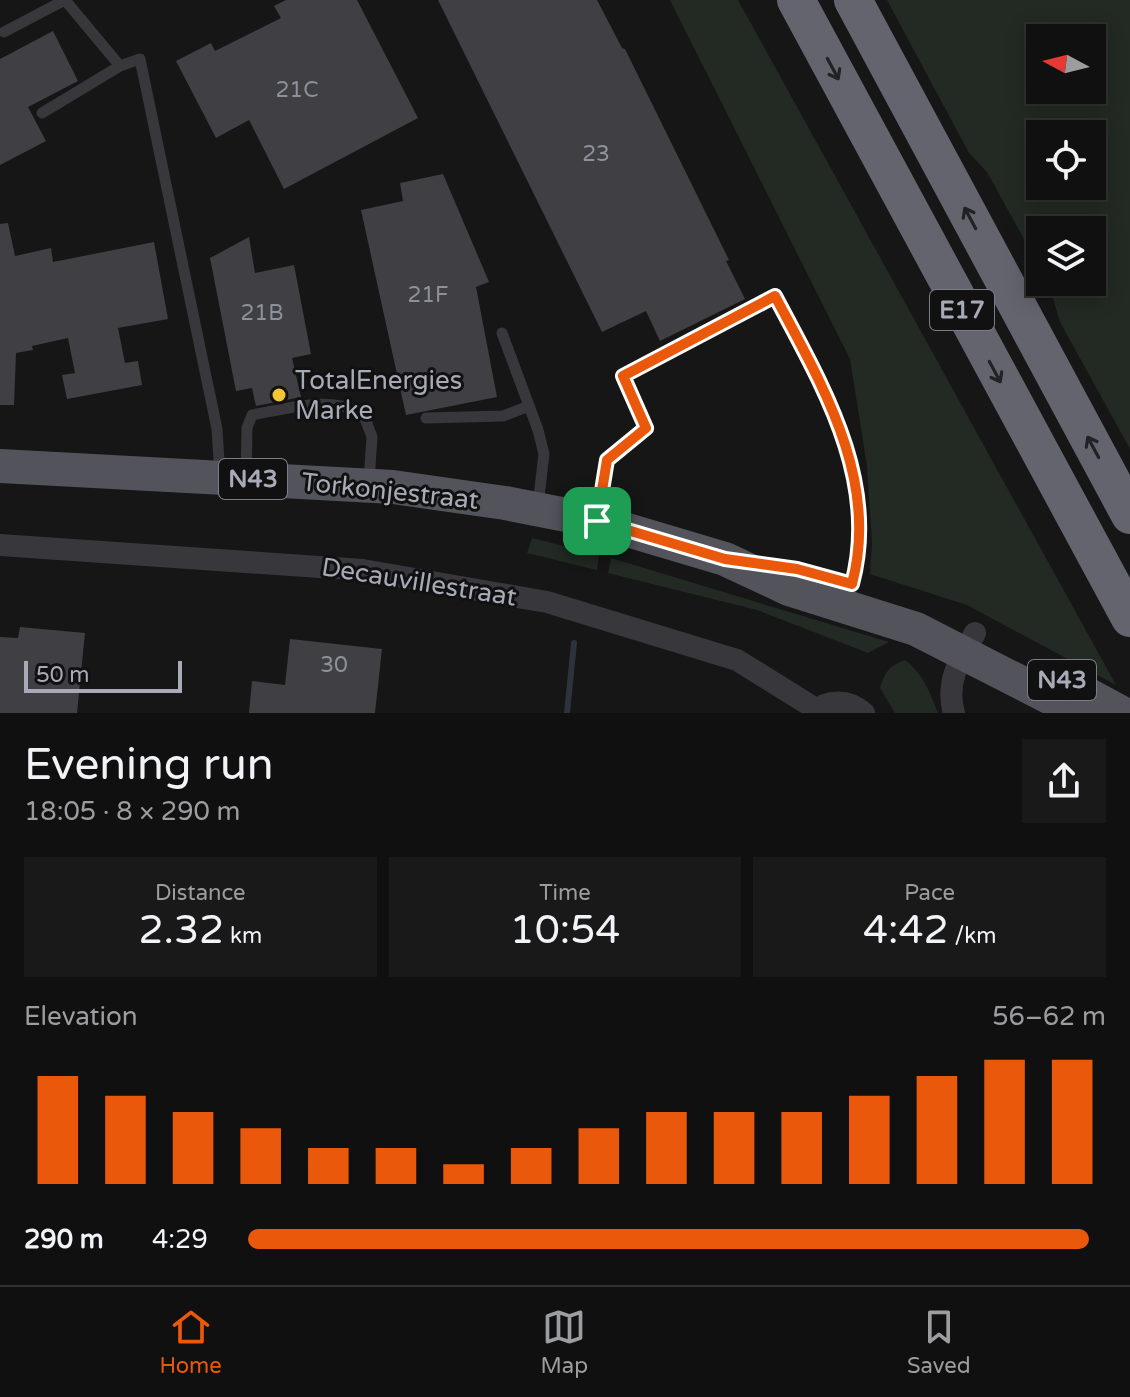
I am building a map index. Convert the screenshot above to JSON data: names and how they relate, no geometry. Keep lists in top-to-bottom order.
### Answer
{
  "streets": {
    "highway": ["E17"],
    "main road": ["N43", "Torkonjestraat"],
    "street": ["Decauvillestraat"]
  },
  "places": ["TotalEnergies Marke"],
  "house_numbers": [
    "21C",
    "23",
    "21F",
    "21B",
    "30"
  ],
  "scale_bar": "50 m",
  "north": "left",
  "page": {
    "scale": "50 m",
    "heading": ["Evening run", "18:05 · 8 × 290 m"],
    "stats": [
      ["Distance", "2.32 km"],
      ["Time", "10:54"],
      ["Pace", "4:42 /km"]
    ],
    "chart": ["Elevation", "56–62 m"],
    "list": [
      {
        "name": "290 m",
        "note": "4:29"
      }
    ],
    "tabs": ["Home", "Map", "Saved"]
  }
}
